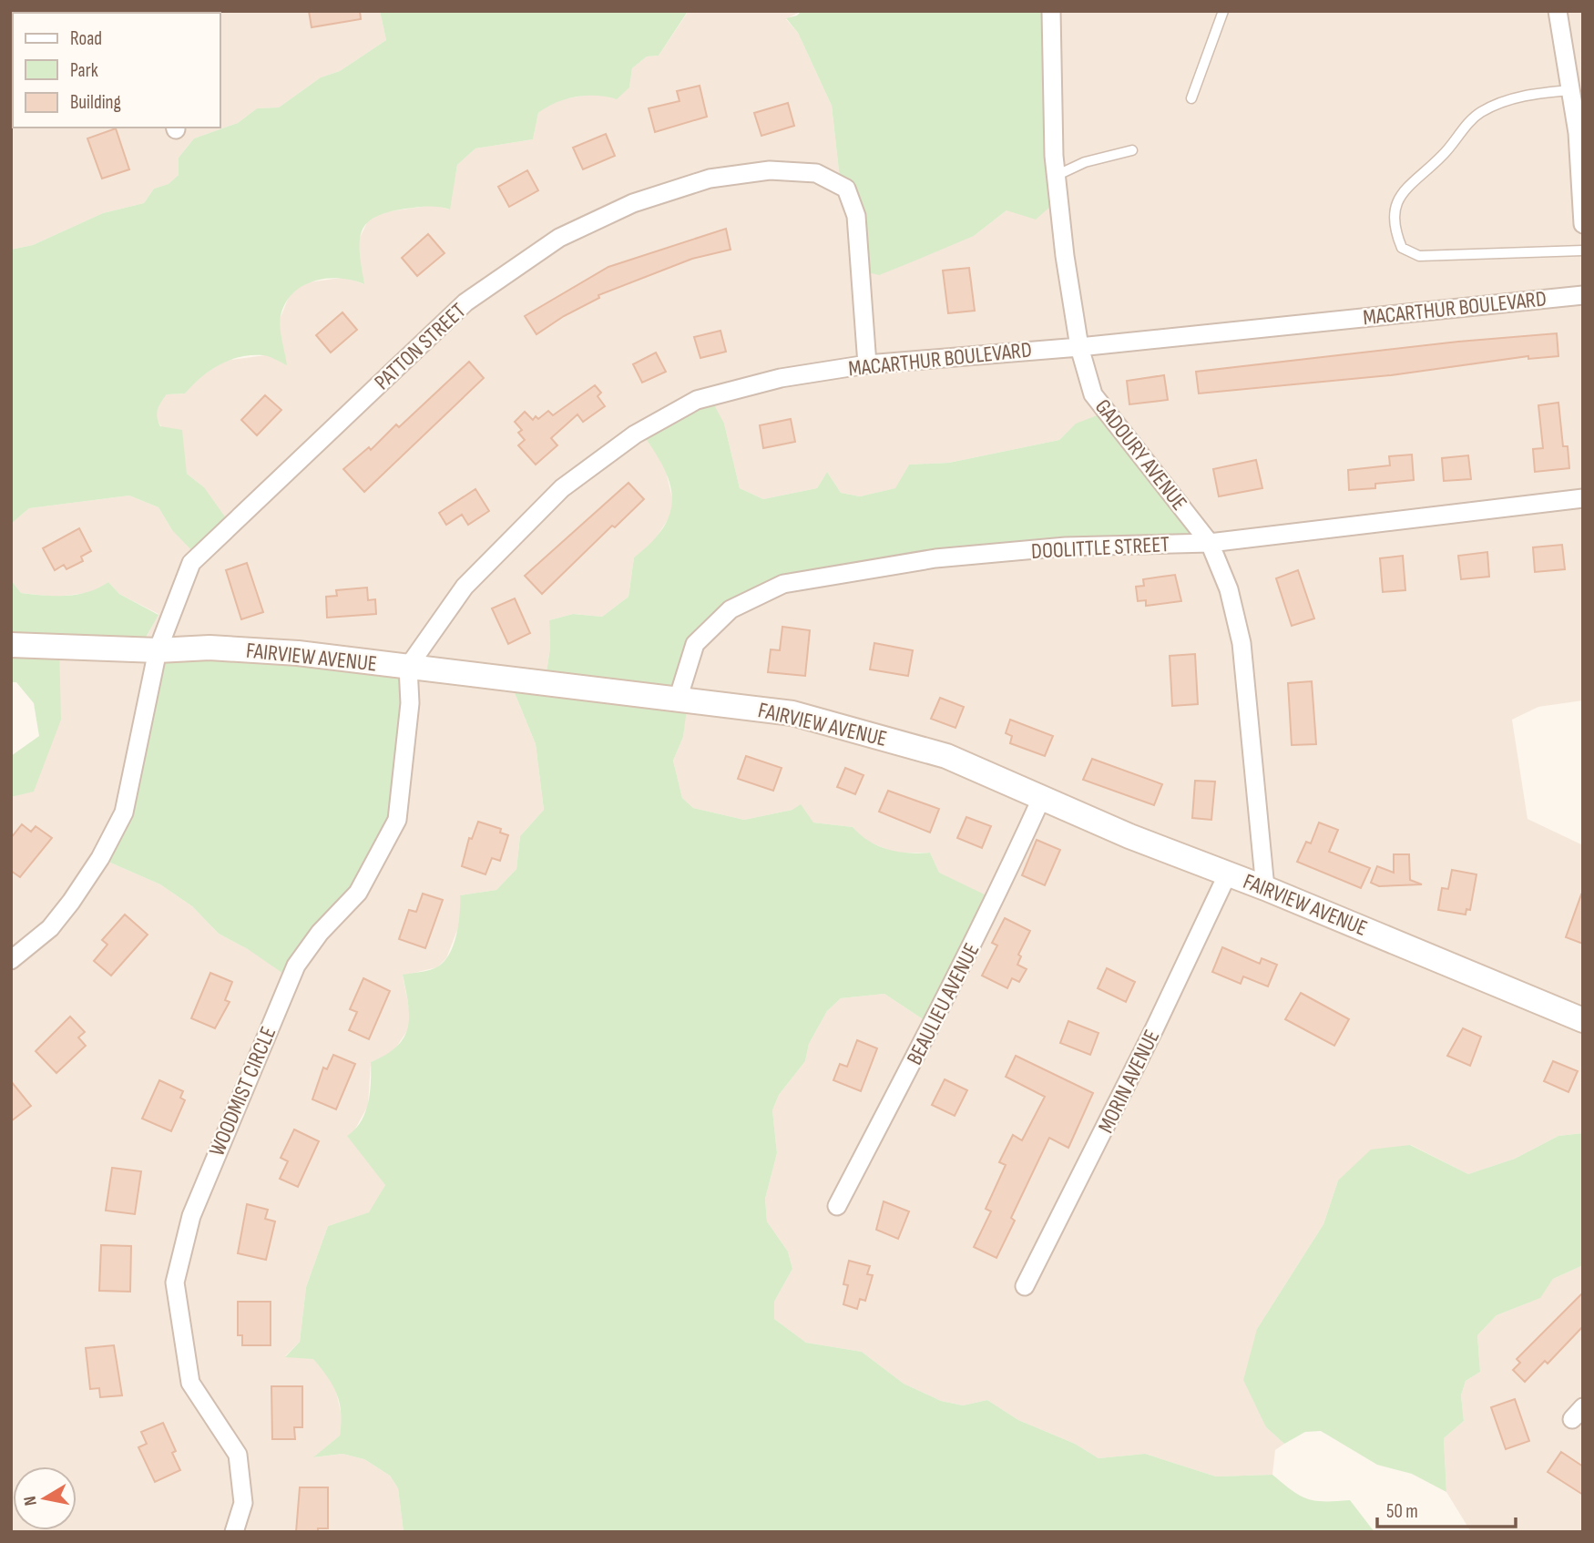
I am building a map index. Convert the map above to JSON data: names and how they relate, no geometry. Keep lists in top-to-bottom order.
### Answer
{
  "streets": {
    "main road": ["FAIRVIEW AVENUE"],
    "street": [
      "MACARTHUR BOULEVARD",
      "PATTON STREET",
      "GADOURY AVENUE",
      "DOOLITTLE STREET",
      "BEAULIEU AVENUE",
      "MORIN AVENUE",
      "WOODMIST CIRCLE"
    ]
  },
  "crossings": [
    ["MACARTHUR BOULEVARD", "PATTON STREET"],
    ["MACARTHUR BOULEVARD", "GADOURY AVENUE"],
    ["MACARTHUR BOULEVARD", "FAIRVIEW AVENUE"],
    ["MACARTHUR BOULEVARD", "WOODMIST CIRCLE"],
    ["PATTON STREET", "FAIRVIEW AVENUE"],
    ["GADOURY AVENUE", "DOOLITTLE STREET"],
    ["GADOURY AVENUE", "FAIRVIEW AVENUE"],
    ["DOOLITTLE STREET", "FAIRVIEW AVENUE"],
    ["FAIRVIEW AVENUE", "BEAULIEU AVENUE"],
    ["FAIRVIEW AVENUE", "MORIN AVENUE"],
    ["FAIRVIEW AVENUE", "WOODMIST CIRCLE"]
  ],
  "legend": ["Road", "Park", "Building"],
  "scale_bar": "50 m",
  "north": "left"
}
